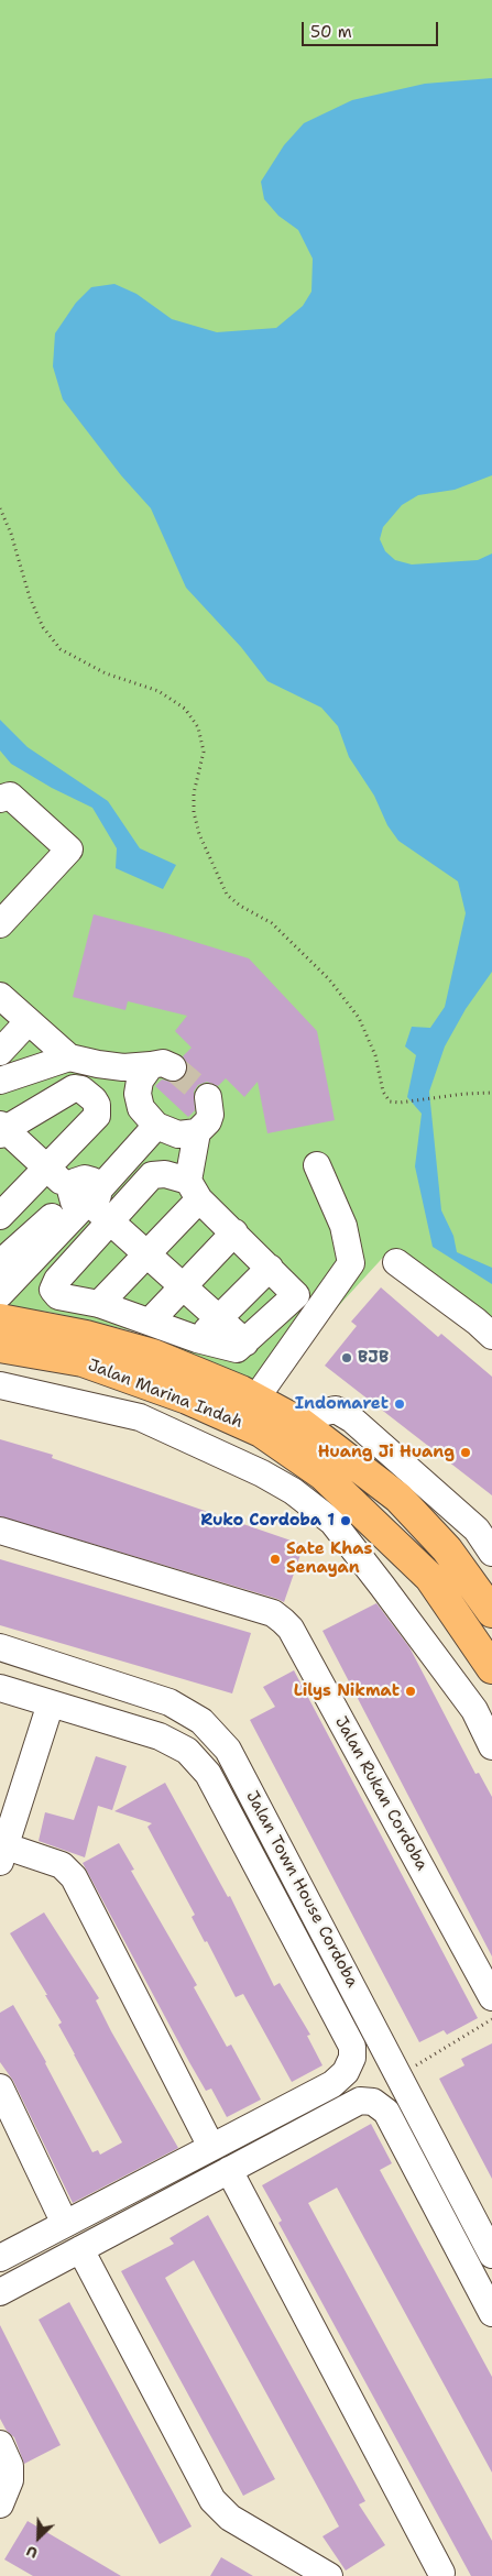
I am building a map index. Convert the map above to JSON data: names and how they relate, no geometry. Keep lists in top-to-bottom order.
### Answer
{
  "streets": {
    "main road": ["Jalan Marina Indah"],
    "street": ["Jalan Rukan Cordoba", "Jalan Town House Cordoba"]
  },
  "places": [
    "BJB",
    "Indomaret",
    "Huang Ji Huang",
    "Ruko Cordoba 1",
    "Sate Khas Senayan",
    "Lilys Nikmat"
  ],
  "scale_bar": "50 m",
  "north": "bottom left"
}
